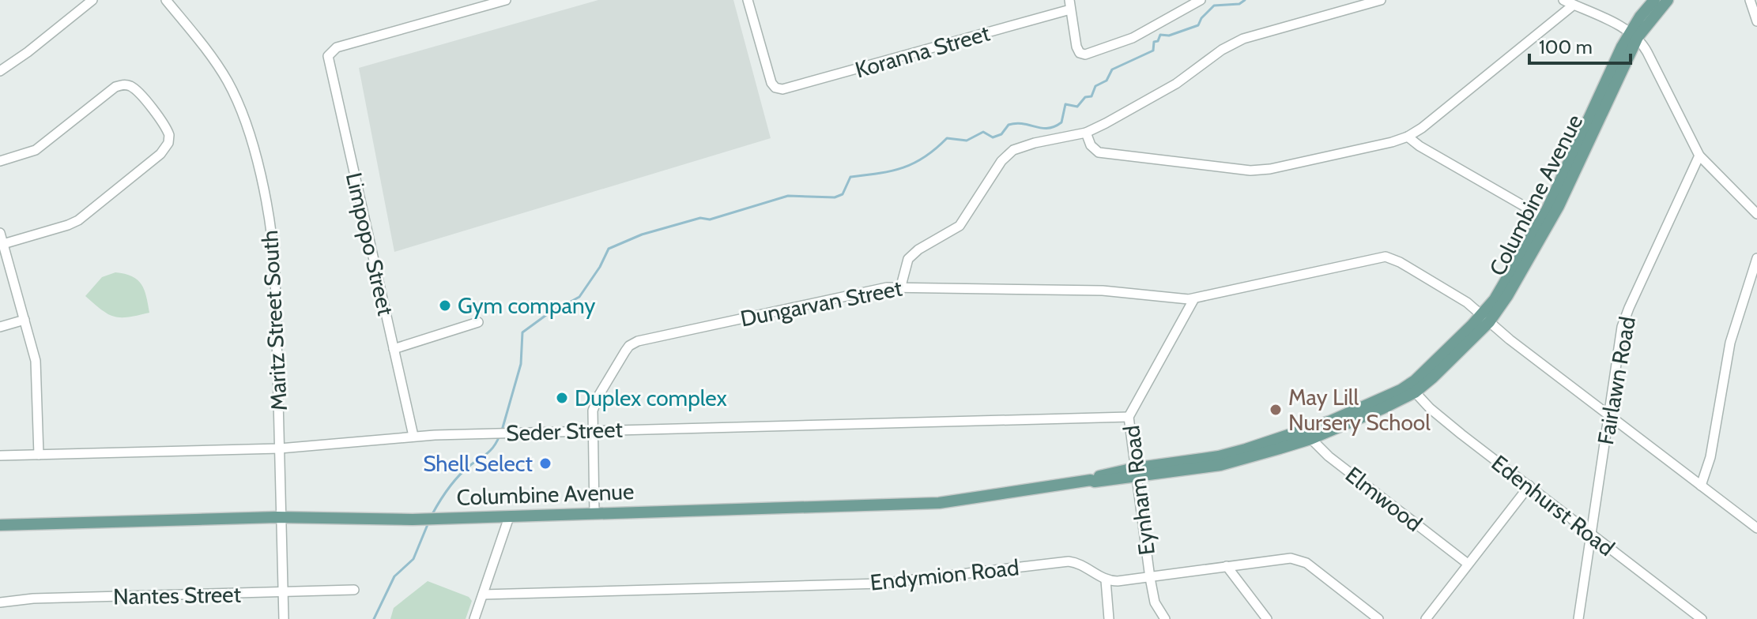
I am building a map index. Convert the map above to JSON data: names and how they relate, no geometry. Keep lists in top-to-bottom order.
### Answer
{
  "streets": {
    "main road": ["Columbine Avenue"],
    "street": [
      "Koranna Street",
      "Limpopo Street",
      "Dungarvan Street",
      "Maritz Street South",
      "Fairlawn Road",
      "Seder Street",
      "Eynham Road",
      "Elmwood",
      "Edenhurst Road",
      "Endymion Road",
      "Nantes Street"
    ]
  },
  "crossings": [
    ["Columbine Avenue", "Dungarvan Street"],
    ["Columbine Avenue", "Maritz Street South"],
    ["Columbine Avenue", "Eynham Road"],
    ["Columbine Avenue", "Elmwood"],
    ["Columbine Avenue", "Edenhurst Road"],
    ["Limpopo Street", "Seder Street"],
    ["Dungarvan Street", "Fairlawn Road"],
    ["Dungarvan Street", "Seder Street"],
    ["Dungarvan Street", "Eynham Road"],
    ["Maritz Street South", "Seder Street"],
    ["Maritz Street South", "Nantes Street"],
    ["Fairlawn Road", "Edenhurst Road"],
    ["Seder Street", "Eynham Road"]
  ],
  "places": [
    "Gym company",
    "Duplex complex",
    "May Lill Nursery School",
    "Shell Select"
  ],
  "scale_bar": "100 m"
}
